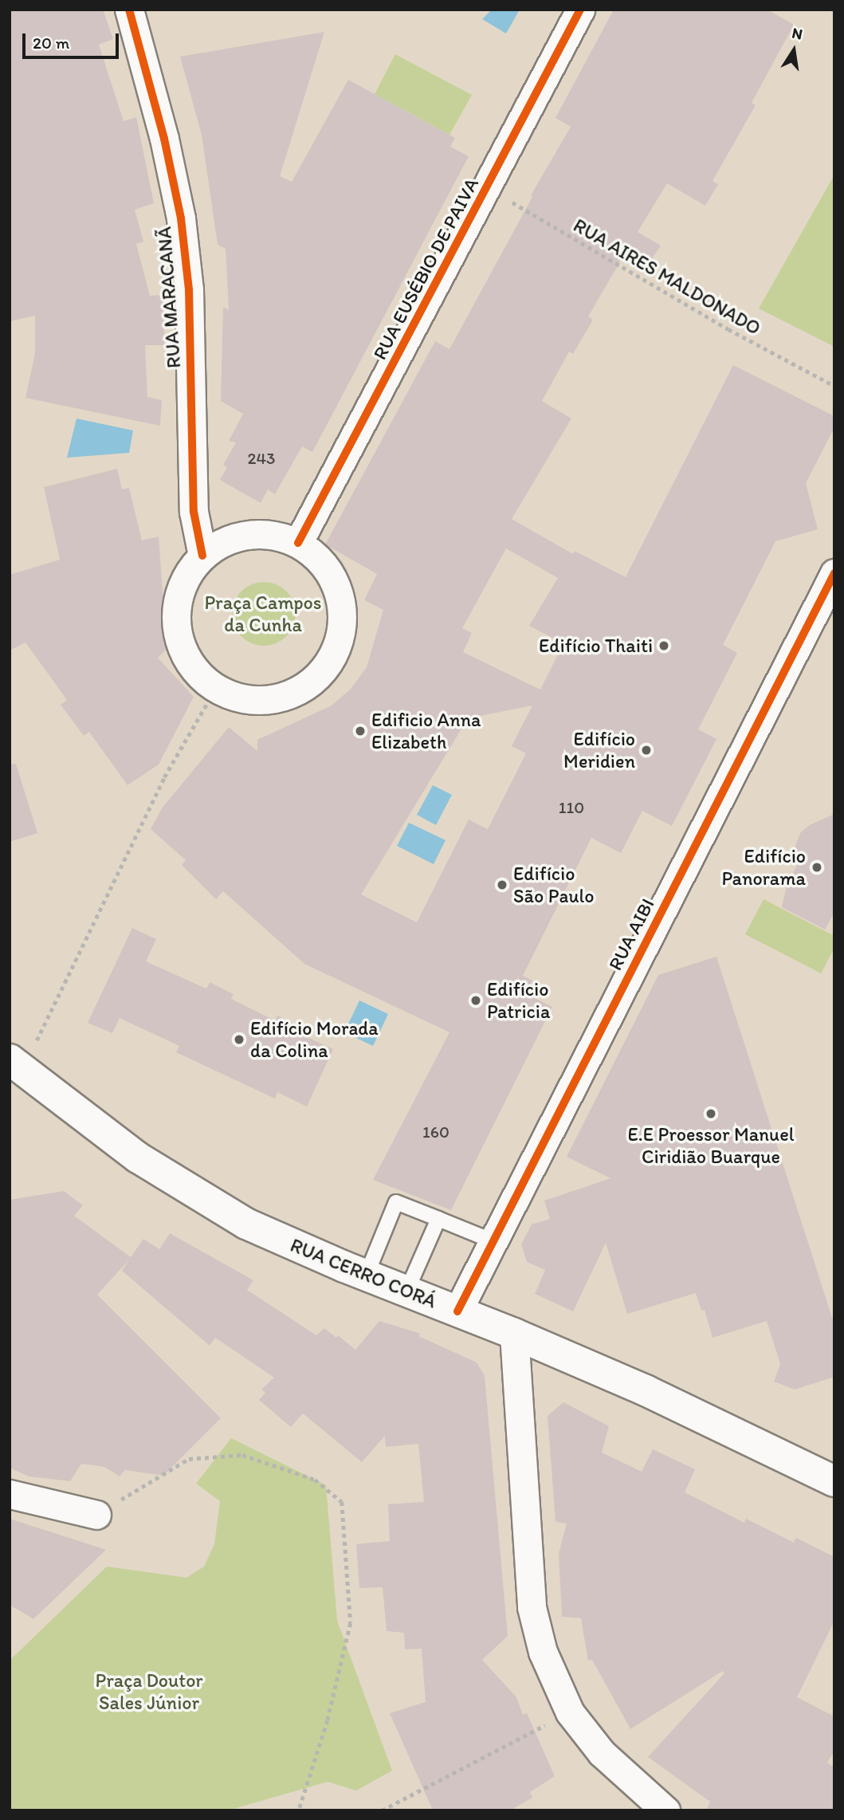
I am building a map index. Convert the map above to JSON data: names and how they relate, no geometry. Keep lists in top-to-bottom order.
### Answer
{
  "streets": {
    "main road": ["RUA CERRO CORÁ"],
    "street": ["RUA EUSÉBIO DE PAIVA", "RUA MARACANÃ", "RUA AIBI"],
    "path": ["RUA AIRES MALDONADO"]
  },
  "crossings": [
    ["RUA EUSÉBIO DE PAIVA", "RUA AIRES MALDONADO"],
    ["RUA EUSÉBIO DE PAIVA", "RUA MARACANÃ"],
    ["RUA AIBI", "RUA CERRO CORÁ"]
  ],
  "parks": ["Praça Campos da Cunha", "Praça Doutor Sales Júnior"],
  "places": [
    "Edifício Thaiti",
    "Edificio Anna Elizabeth",
    "Edifício Meridien",
    "Edifício Panorama",
    "Edifício São Paulo",
    "Edifício Patricia",
    "Edifício Morada da Colina",
    "E.E Proessor Manuel Ciridião Buarque"
  ],
  "house_numbers": ["243", "110", "160"],
  "scale_bar": "20 m",
  "north": "top"
}
